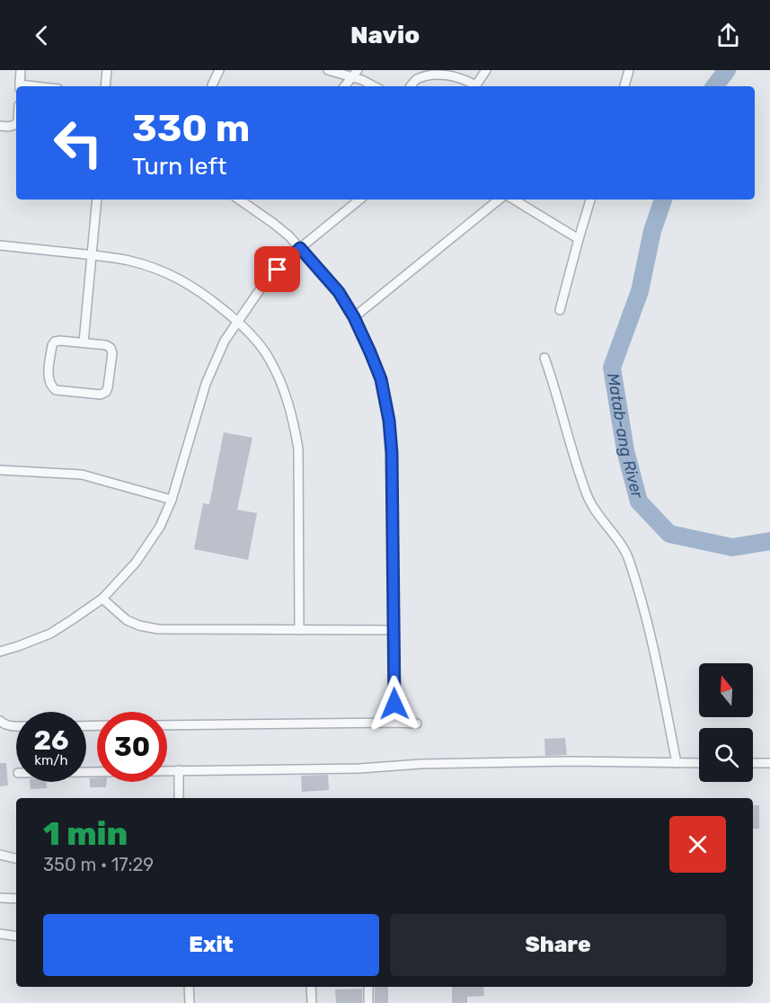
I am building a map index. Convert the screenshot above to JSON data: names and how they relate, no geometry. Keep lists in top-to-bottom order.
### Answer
{
  "water": ["Matab-ang River"],
  "north": "top",
  "page": {
    "header": "Navio",
    "turn": ["330 m", "Turn left"],
    "speed": "26 km/h",
    "limit": "30",
    "heading": ["1 min", "350 m · 17:29"],
    "buttons": ["Exit", "Share"]
  }
}
